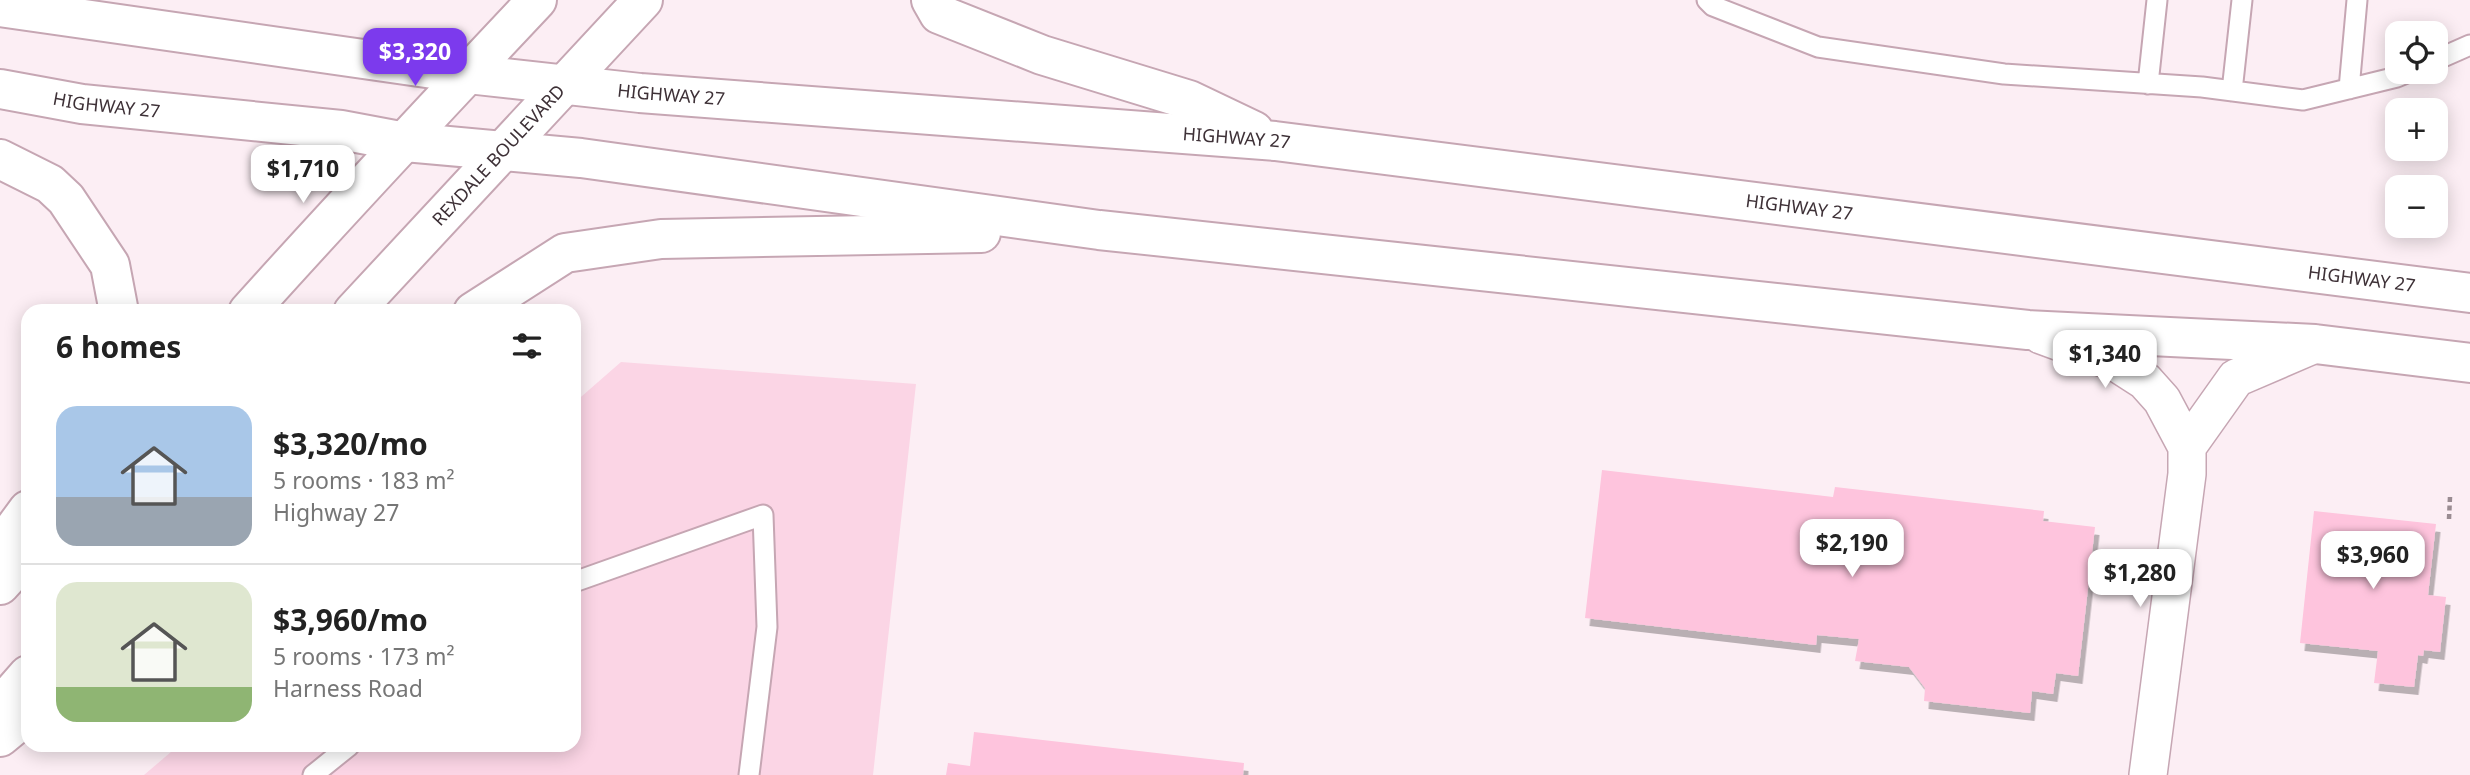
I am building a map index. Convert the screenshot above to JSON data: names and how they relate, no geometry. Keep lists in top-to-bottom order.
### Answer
{
  "streets": {
    "main road": ["HIGHWAY 27", "REXDALE BOULEVARD"]
  },
  "crossings": [
    ["HIGHWAY 27", "REXDALE BOULEVARD"]
  ],
  "page": {
    "map_buttons": ["+", "−"],
    "price": [
      "$3,320",
      "$1,710",
      "$1,340",
      "$2,190",
      "$3,960",
      "$1,280"
    ],
    "heading": "6 homes",
    "list": [
      {
        "name": "$3,320/mo",
        "note": "5 rooms · 183 m² · Highway 27"
      },
      {
        "name": "$3,960/mo",
        "note": "5 rooms · 173 m² · Harness Road"
      }
    ]
  }
}
